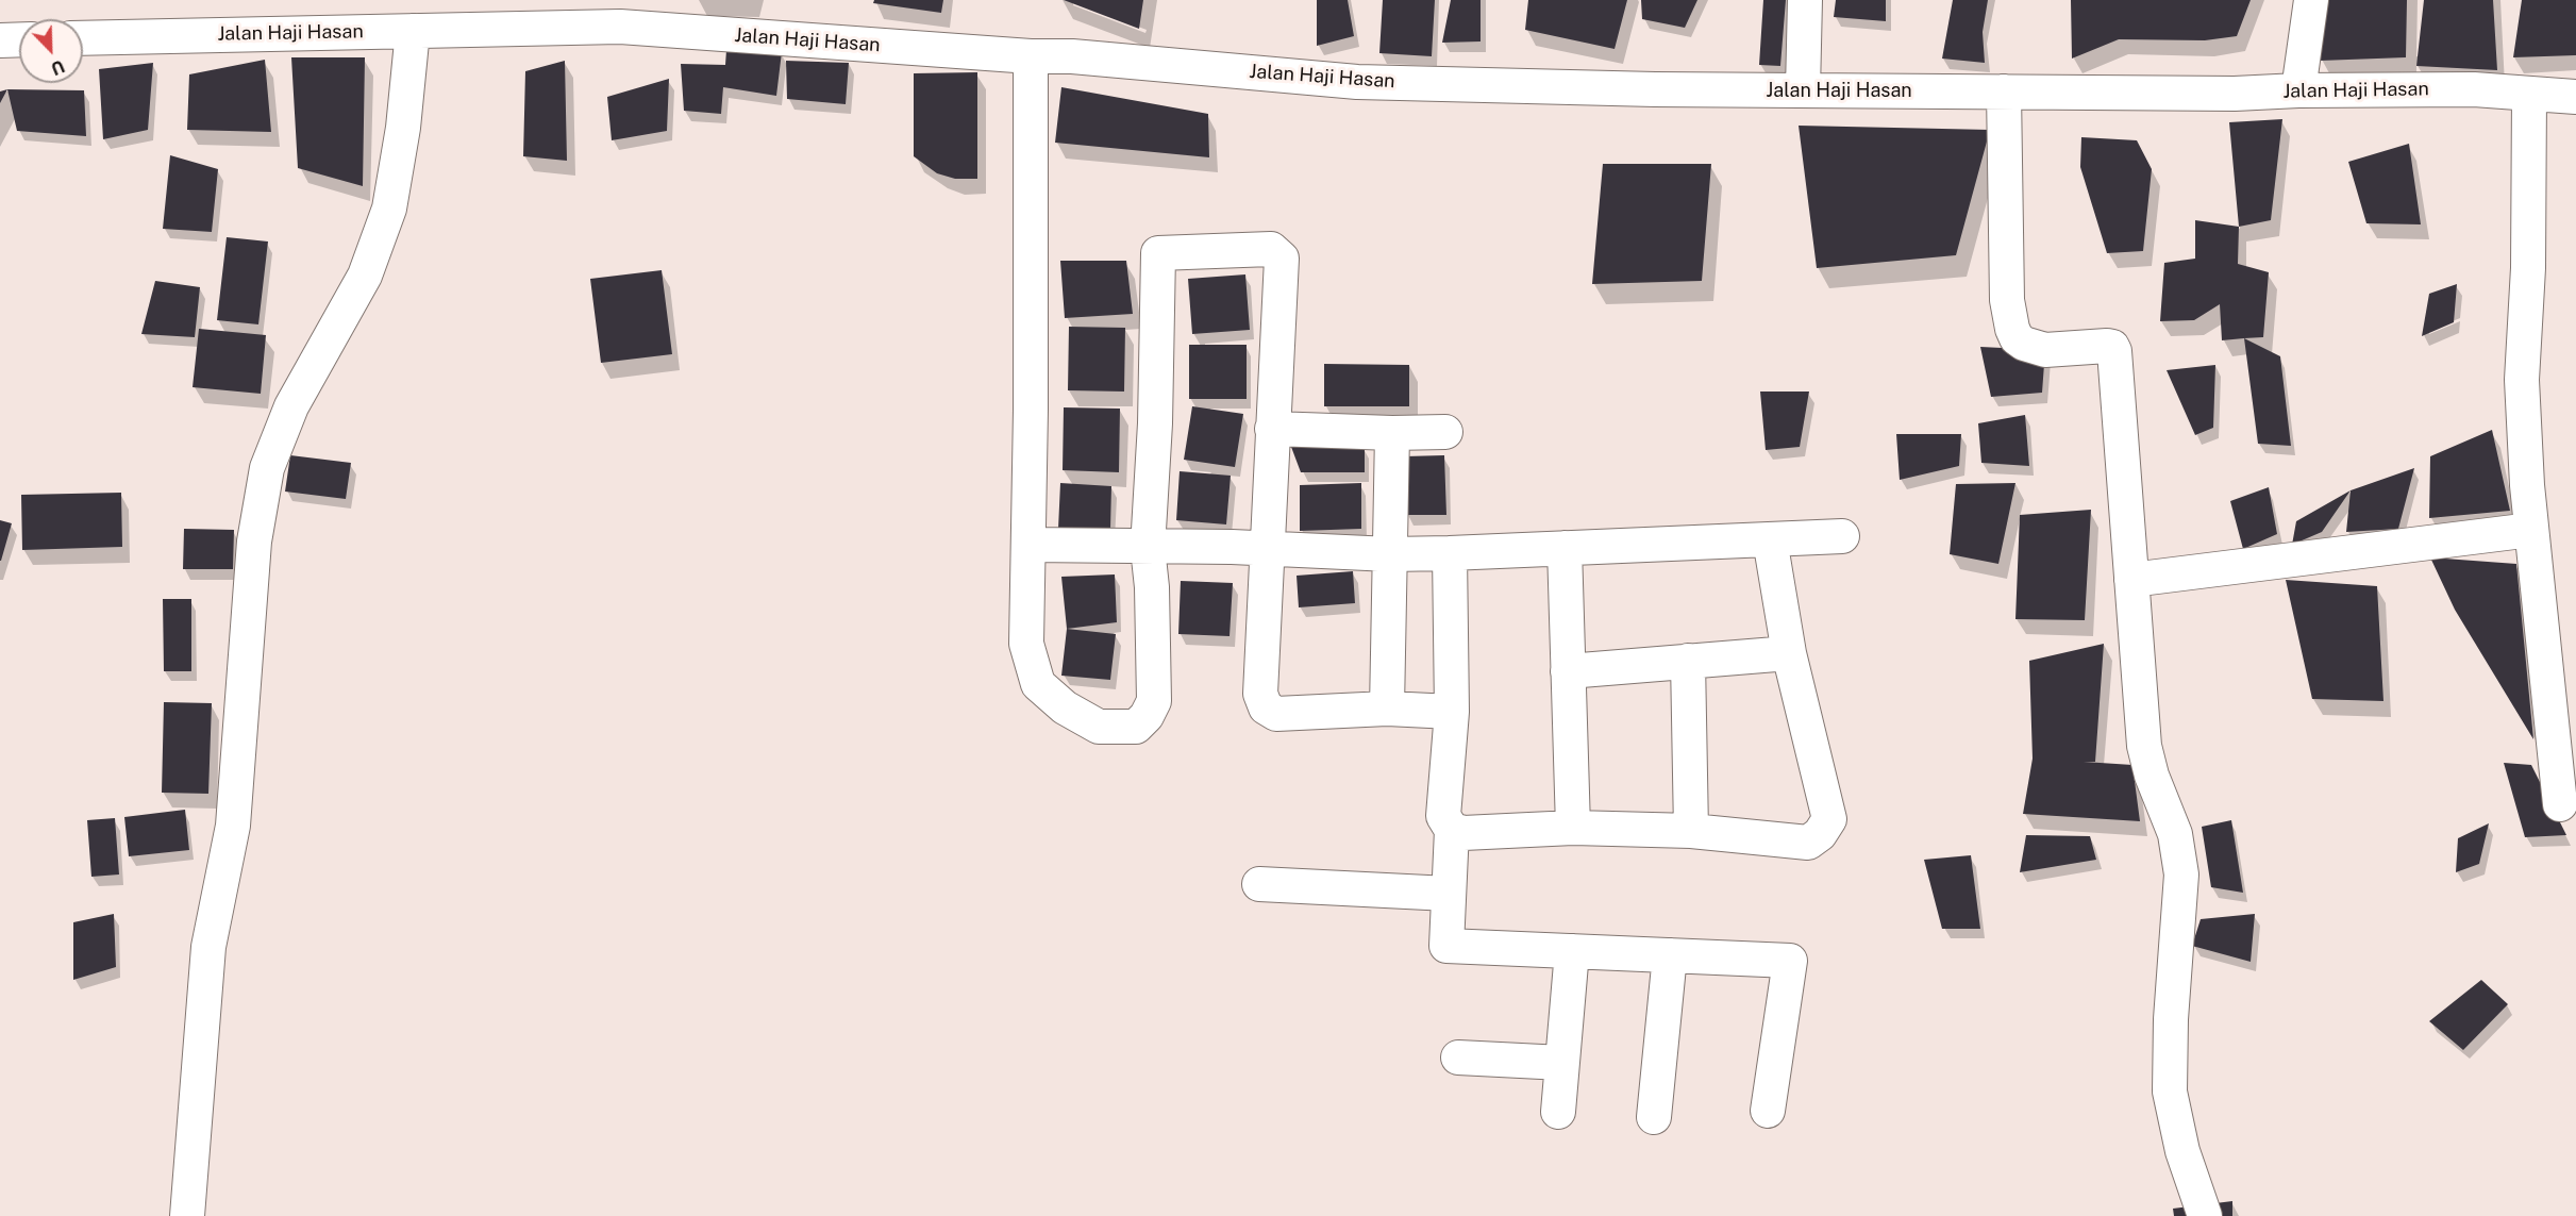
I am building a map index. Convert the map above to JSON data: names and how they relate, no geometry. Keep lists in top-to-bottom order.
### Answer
{
  "streets": {
    "street": ["Jalan Haji Hasan"]
  },
  "north": "bottom right"
}
